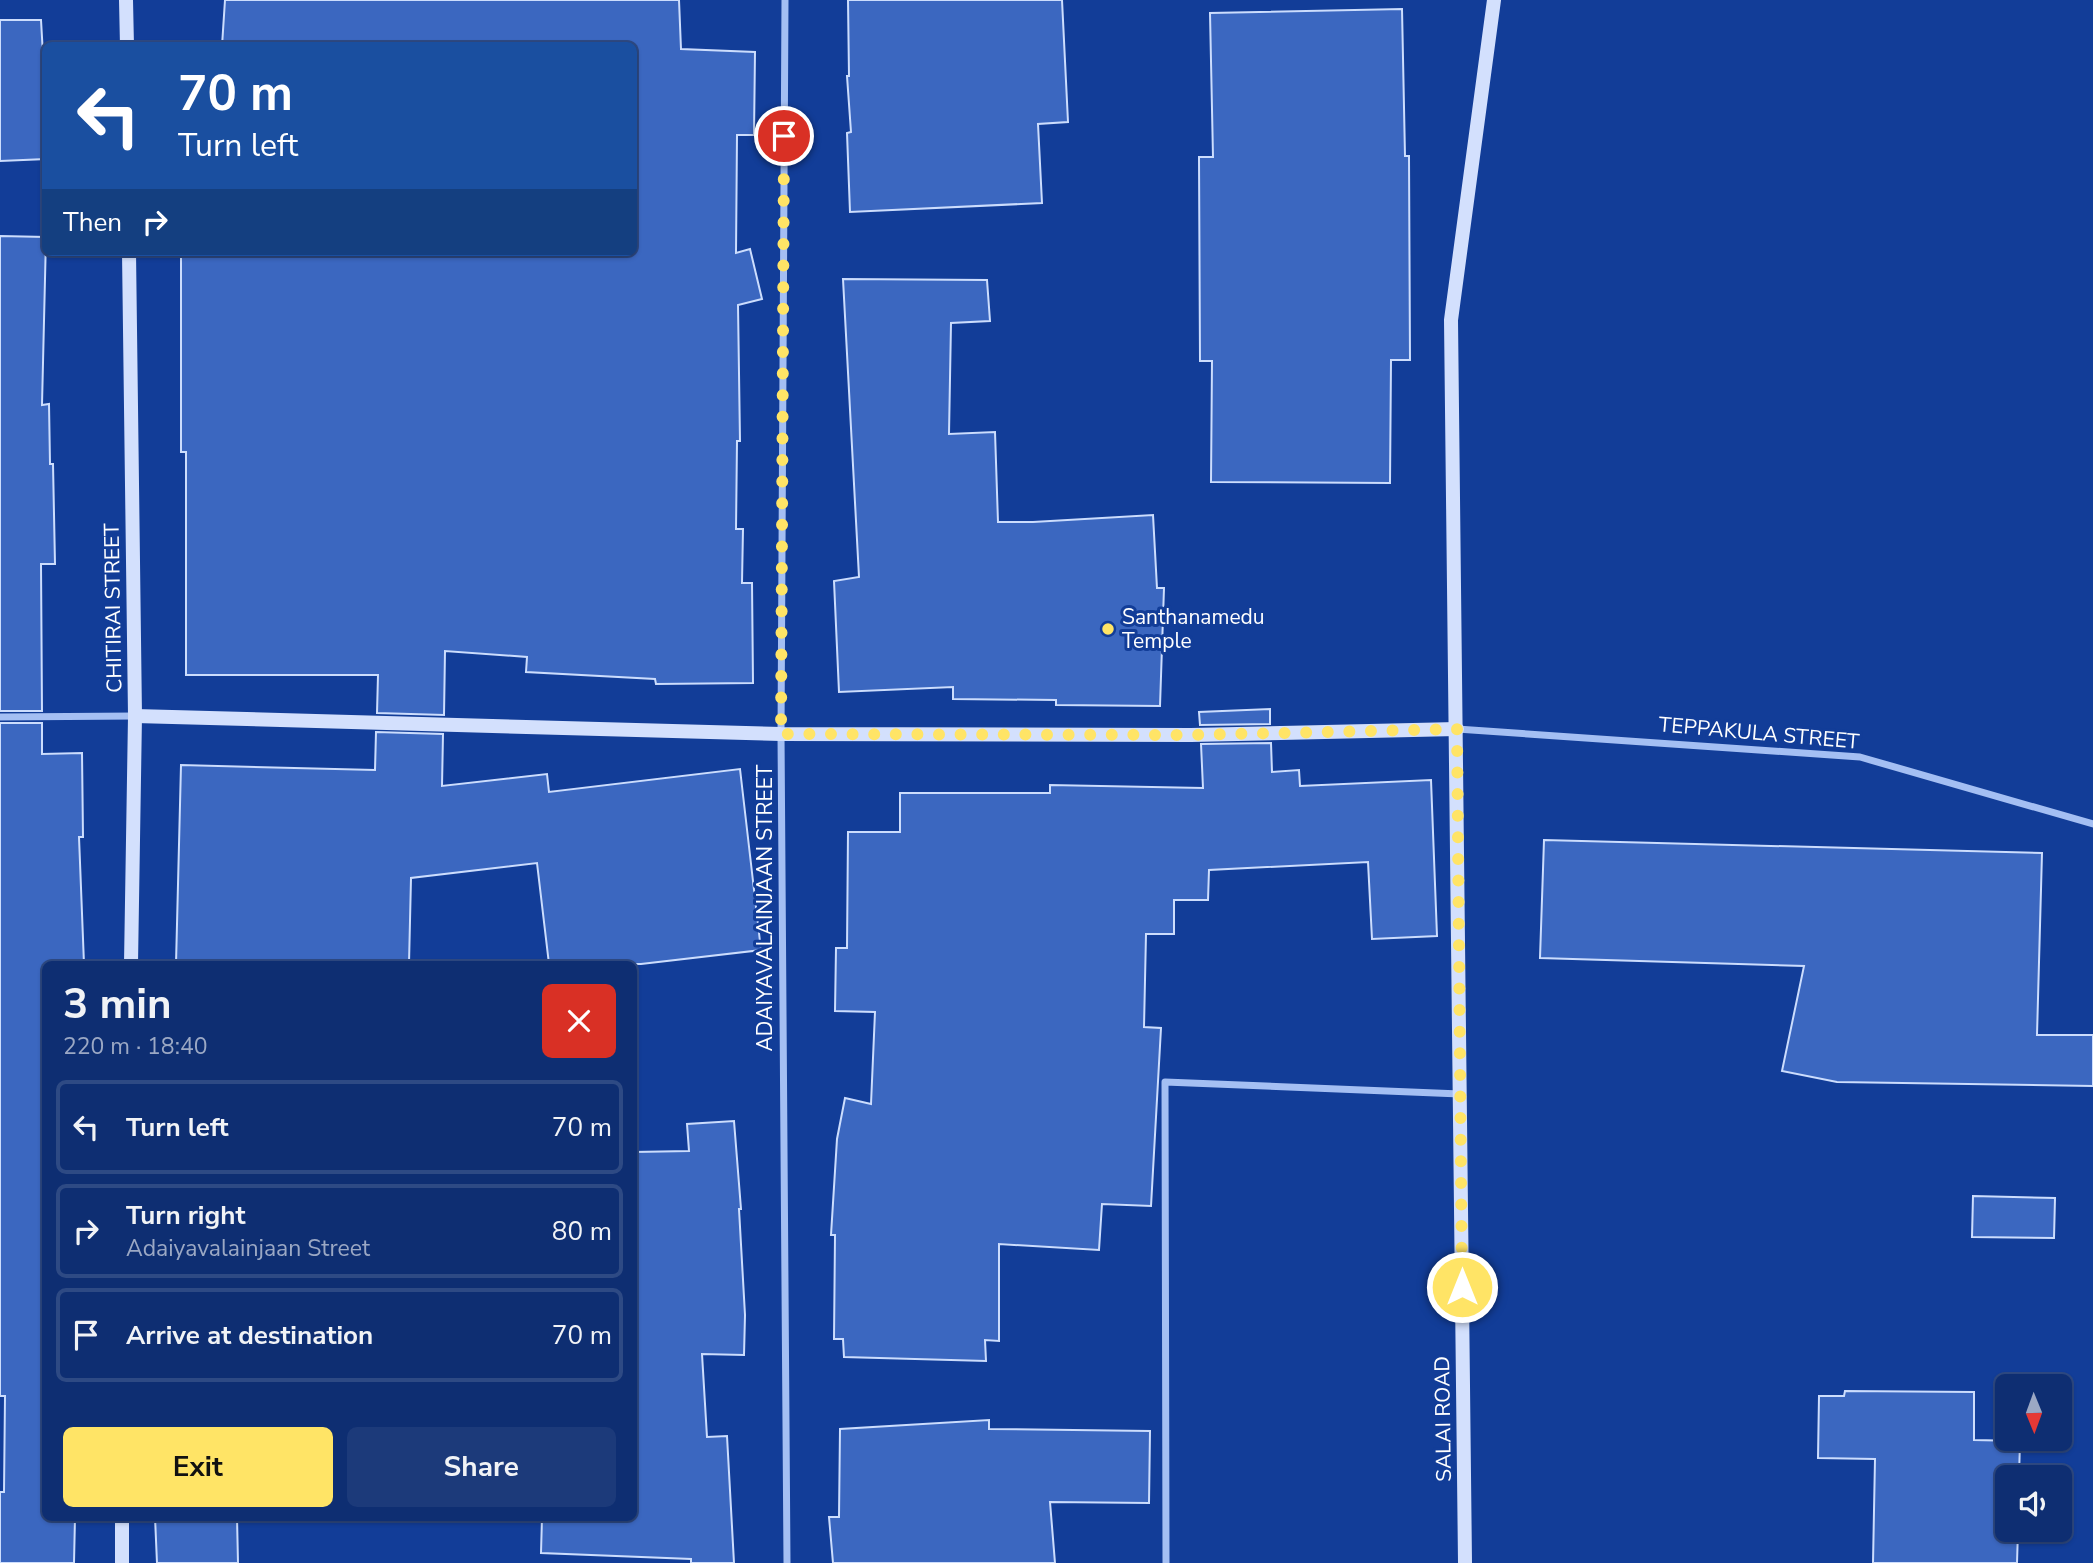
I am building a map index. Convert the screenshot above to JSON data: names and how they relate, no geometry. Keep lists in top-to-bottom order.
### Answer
{
  "streets": {
    "street": [
      "CHITIRAI STREET",
      "TEPPAKULA STREET",
      "ADAIYAVALAINJAAN STREET",
      "SALAI ROAD"
    ]
  },
  "crossings": [
    ["TEPPAKULA STREET", "SALAI ROAD"]
  ],
  "places": ["Santhanamedu Temple"],
  "north": "bottom",
  "page": {
    "turn": ["70 m", "Turn left"],
    "then": "Then",
    "heading": ["3 min", "220 m · 18:40"],
    "list": [
      {
        "name": "Turn left",
        "value": "70 m"
      },
      {
        "name": "Turn right",
        "note": "Adaiyavalainjaan Street",
        "value": "80 m"
      },
      {
        "name": "Arrive at destination",
        "value": "70 m"
      }
    ],
    "buttons": ["Exit", "Share"]
  }
}
